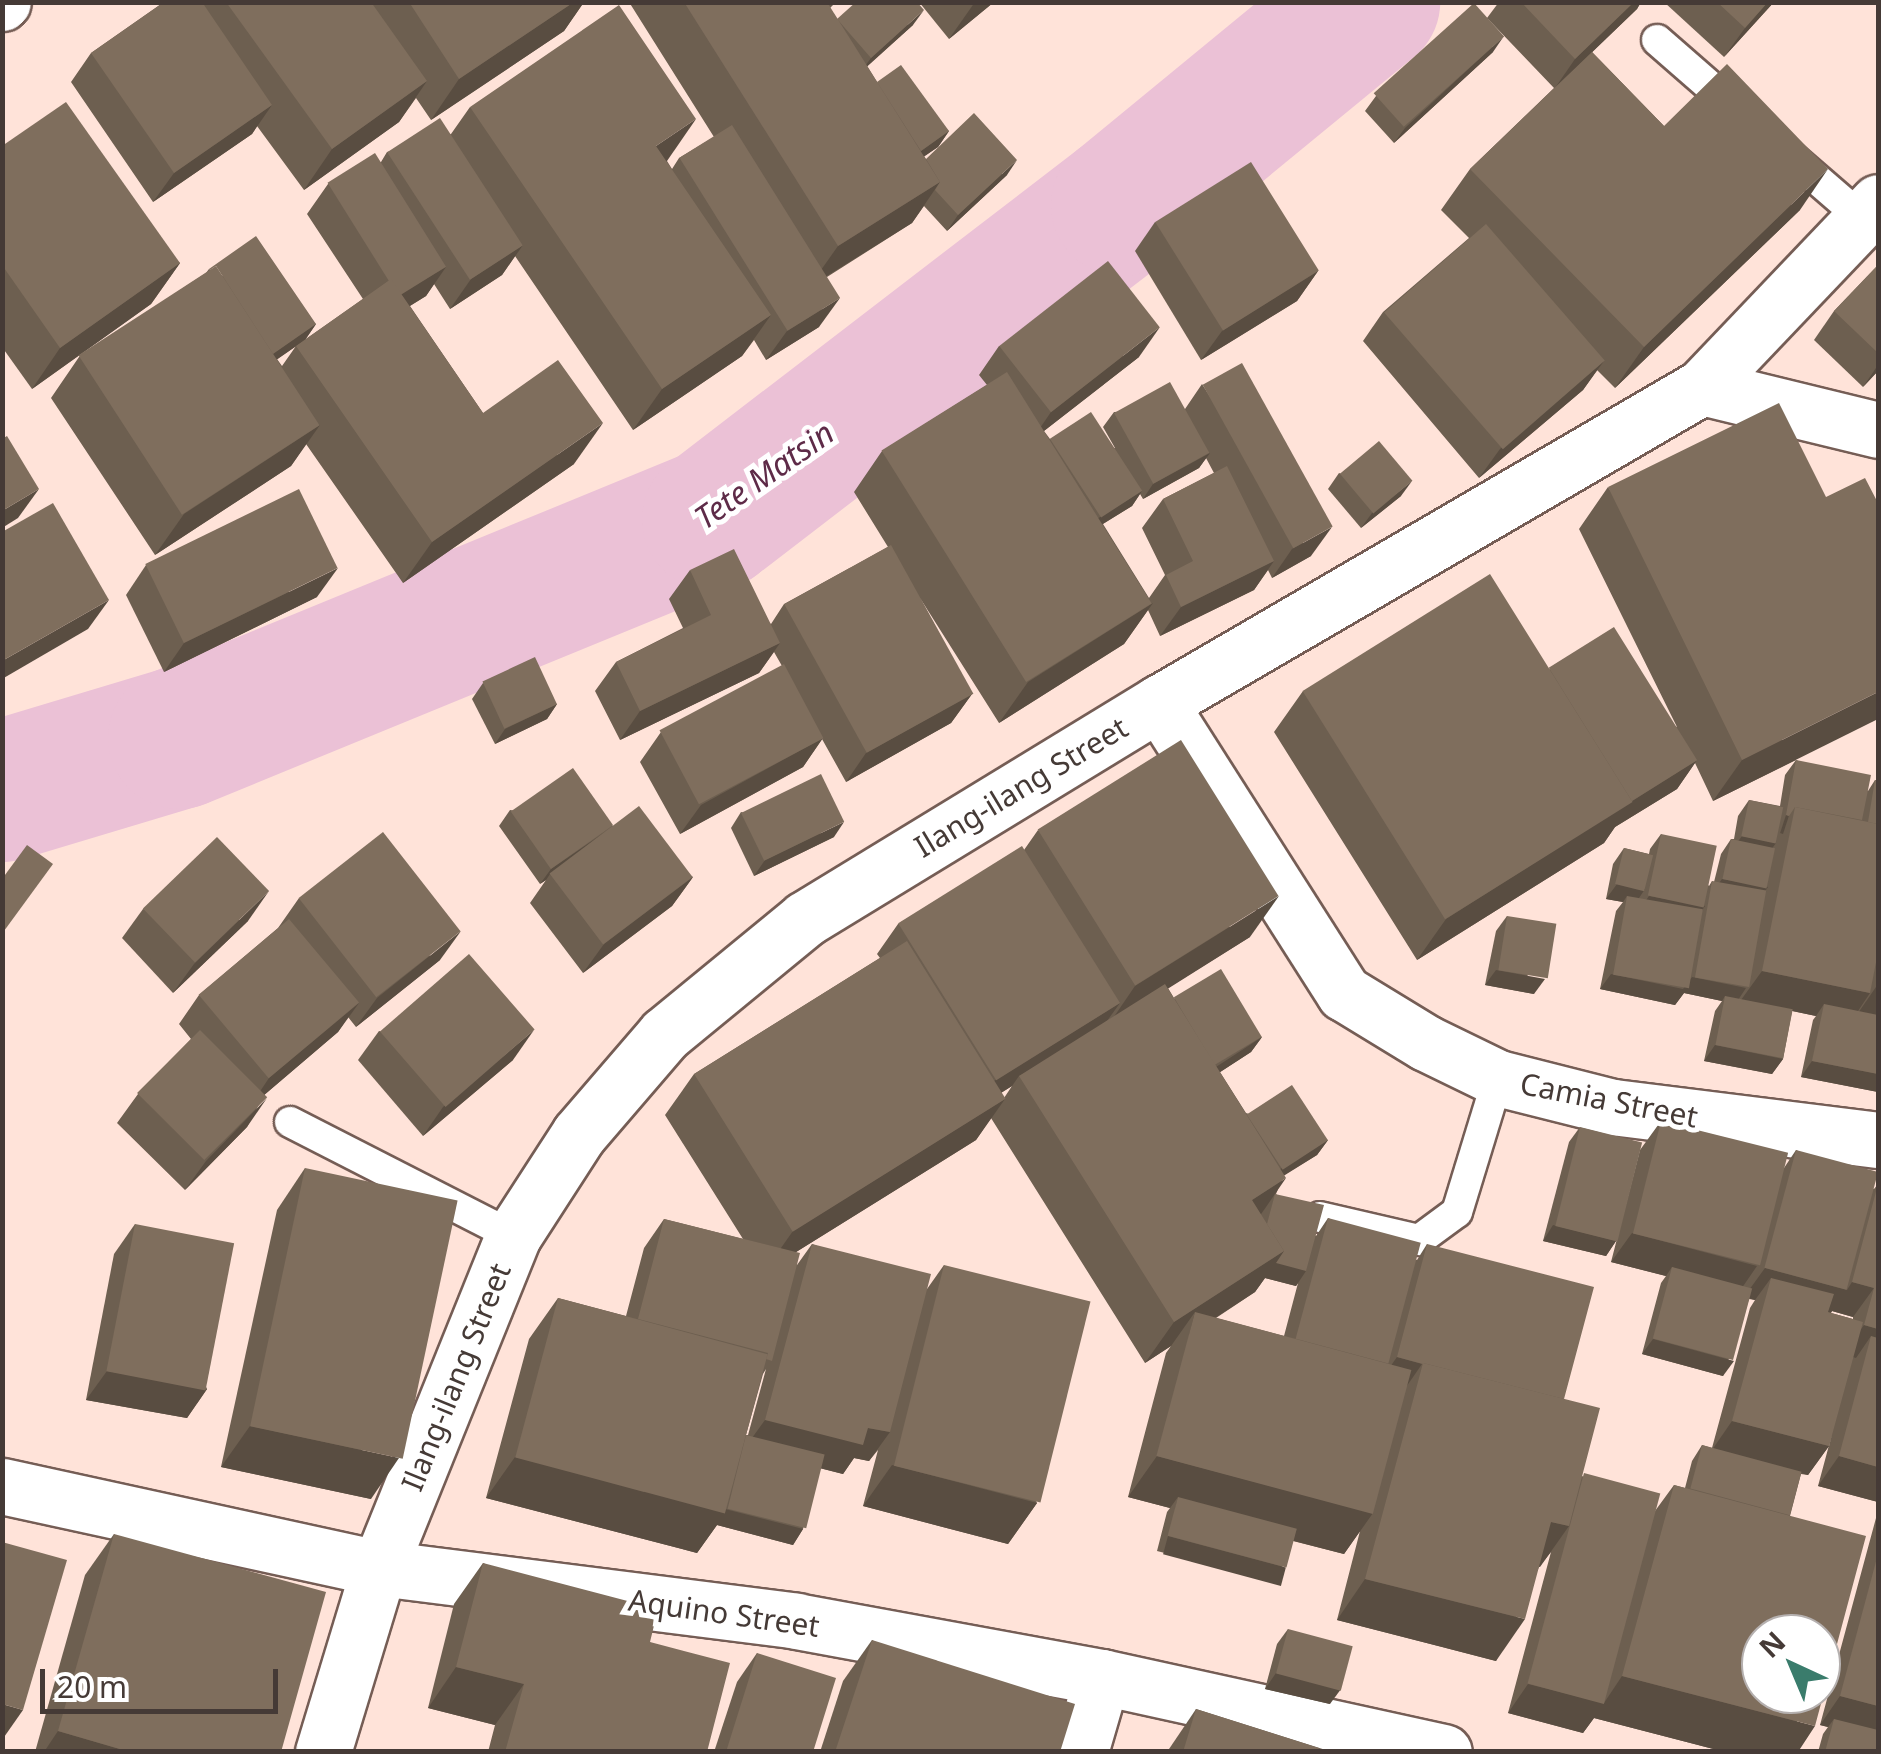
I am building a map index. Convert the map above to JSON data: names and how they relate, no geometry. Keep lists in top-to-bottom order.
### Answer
{
  "streets": {
    "street": ["Ilang-ilang Street", "Camia Street", "Aquino Street"]
  },
  "crossings": [
    ["Ilang-ilang Street", "Camia Street"],
    ["Ilang-ilang Street", "Aquino Street"]
  ],
  "water": ["Tete Matsin"],
  "scale_bar": "20 m",
  "north": "top left"
}
